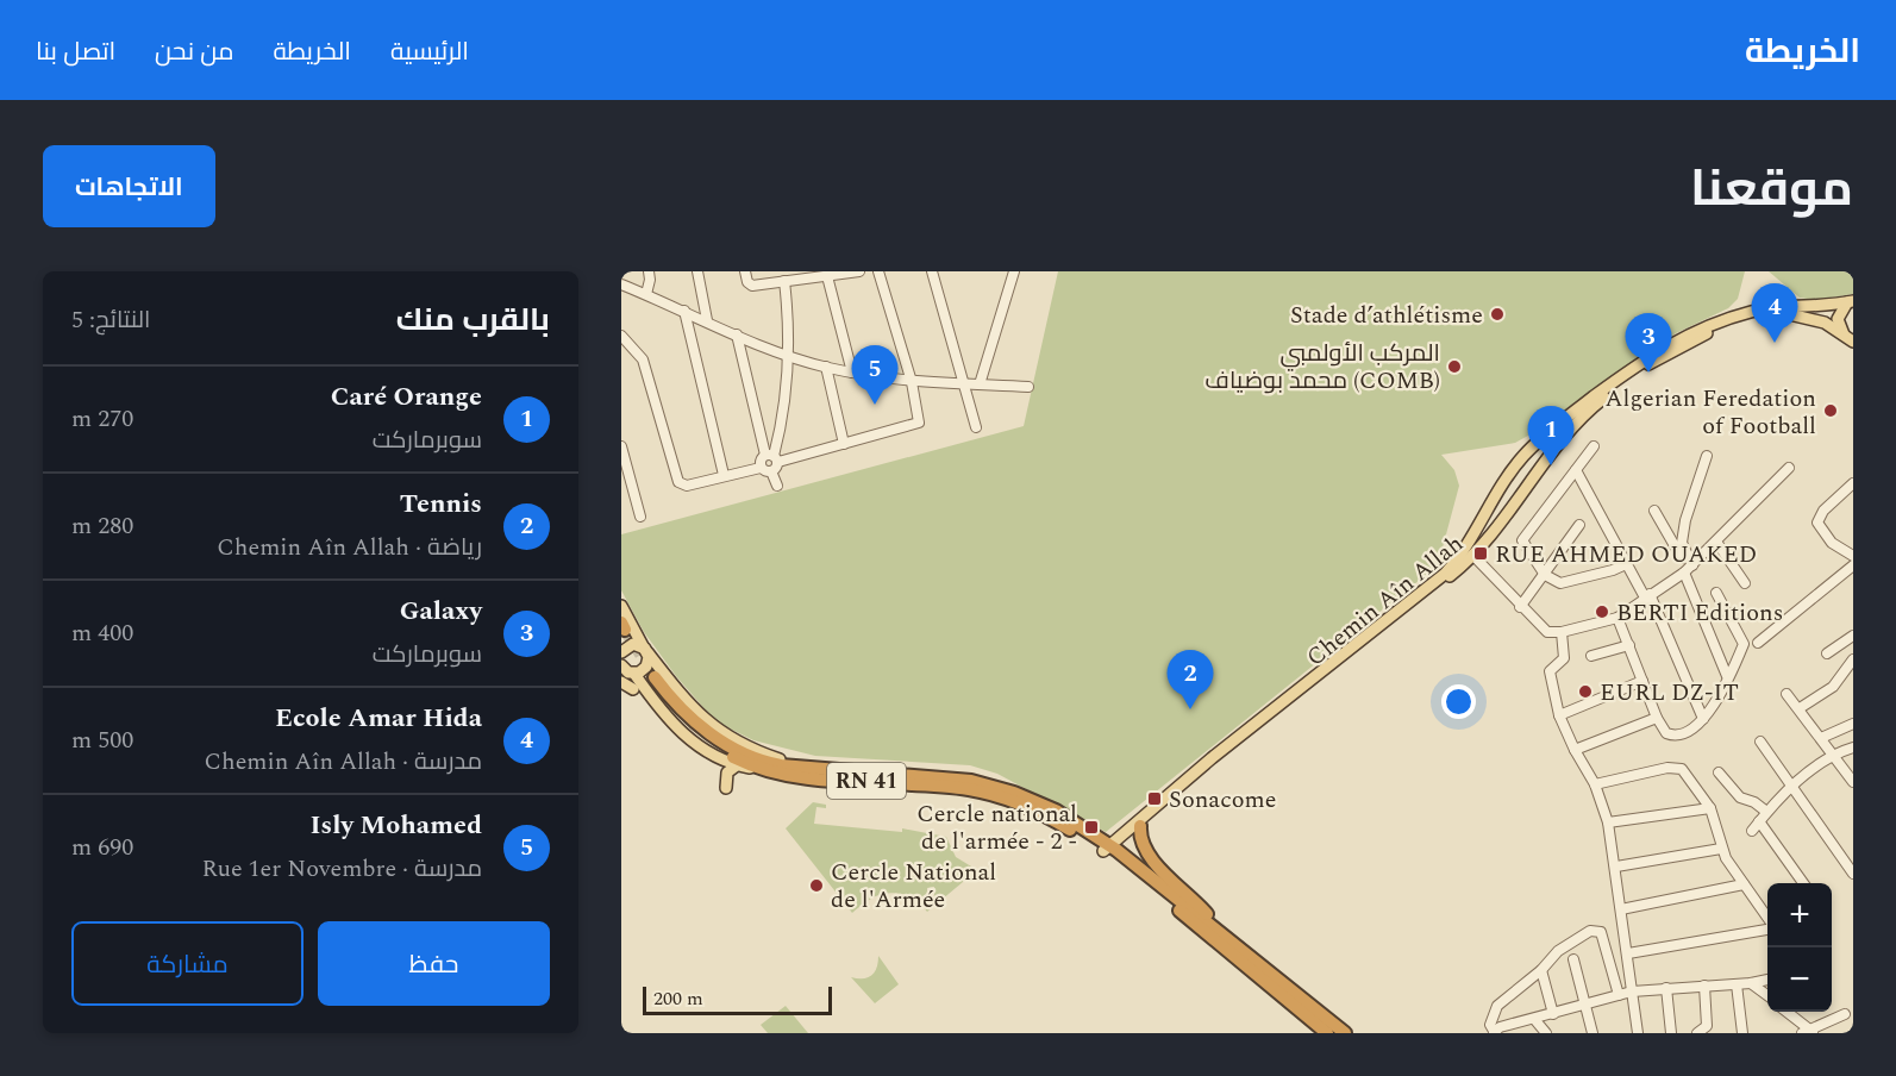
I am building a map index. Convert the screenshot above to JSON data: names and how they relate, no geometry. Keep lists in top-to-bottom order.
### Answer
{
  "streets": {
    "highway": ["RN 41"],
    "main road": ["Chemin Aîn Allah"]
  },
  "crossings": [
    ["Chemin Aîn Allah", "RN 41"]
  ],
  "places": {
    "other": [
      "Stade d’athlétisme",
      "المركب الأولمبي محمد بوضياف (COMB)",
      "Algerian Feredation of Football",
      "BERTI Editions",
      "EURL DZ-IT",
      "Cercle National de l'Armée"
    ],
    "transit": ["RUE AHMED OUAKED", "Sonacome", "Cercle national de l'armée - 2 -"]
  },
  "scale_bar": "200 m",
  "page": {
    "header": "الخريطة",
    "nav": [
      "الرئيسية",
      "الخريطة",
      "من نحن",
      "اتصل بنا"
    ],
    "title": "موقعنا",
    "buttons": [
      "الاتجاهات",
      ["حفظ", "مشاركة"]
    ],
    "heading": ["بالقرب منك", "النتائج: 5"],
    "pins": [
      "4",
      "3",
      "5",
      "1",
      "2"
    ],
    "list": [
      {
        "mark": "1",
        "name": "Caré Orange",
        "note": "سوبرماركت",
        "value": "270 m"
      },
      {
        "mark": "2",
        "name": "Tennis",
        "note": "رياضة · Chemin Aîn Allah",
        "value": "280 m"
      },
      {
        "mark": "3",
        "name": "Galaxy",
        "note": "سوبرماركت",
        "value": "400 m"
      },
      {
        "mark": "4",
        "name": "Ecole Amar Hida",
        "note": "مدرسة · Chemin Aîn Allah",
        "value": "500 m"
      },
      {
        "mark": "5",
        "name": "Isly Mohamed",
        "note": "مدرسة · Rue 1er Novembre",
        "value": "690 m"
      }
    ],
    "map_buttons": ["+", "−"],
    "scale": "200 m"
  }
}
